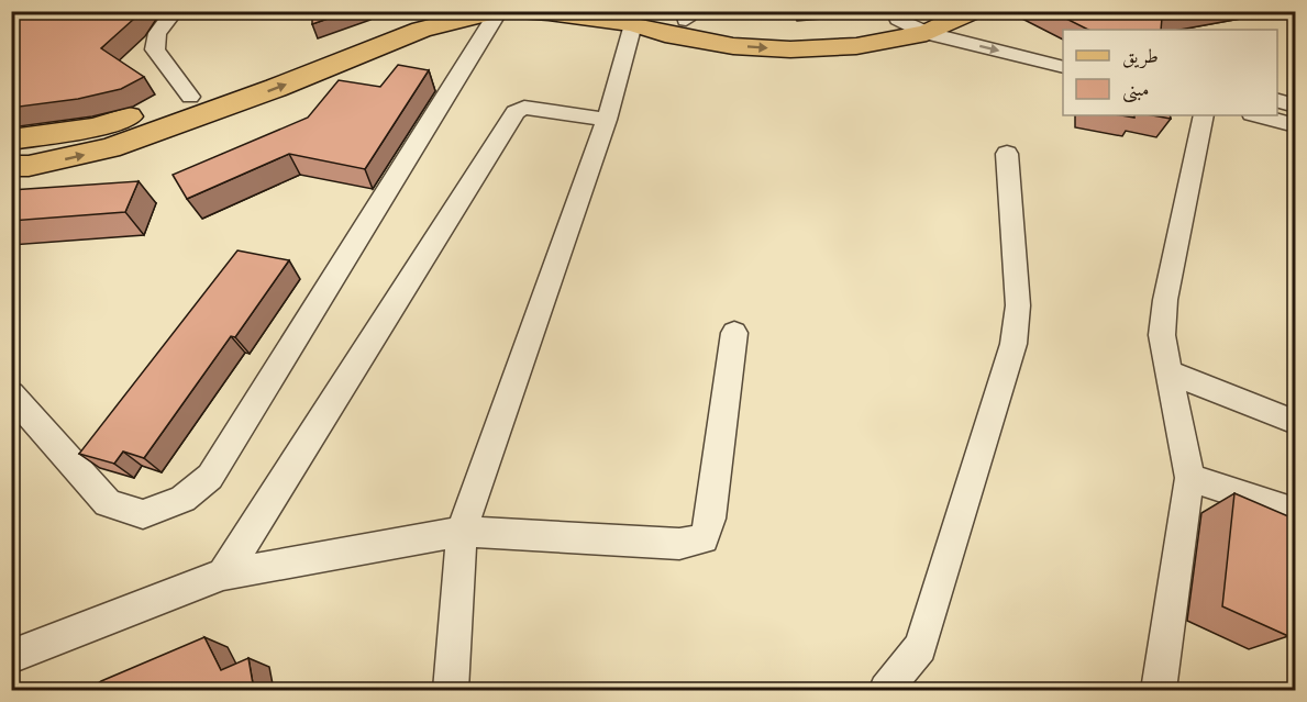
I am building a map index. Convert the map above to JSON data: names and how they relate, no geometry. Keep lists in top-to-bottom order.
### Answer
{
  "legend": ["طريق", "مبنى"]
}
